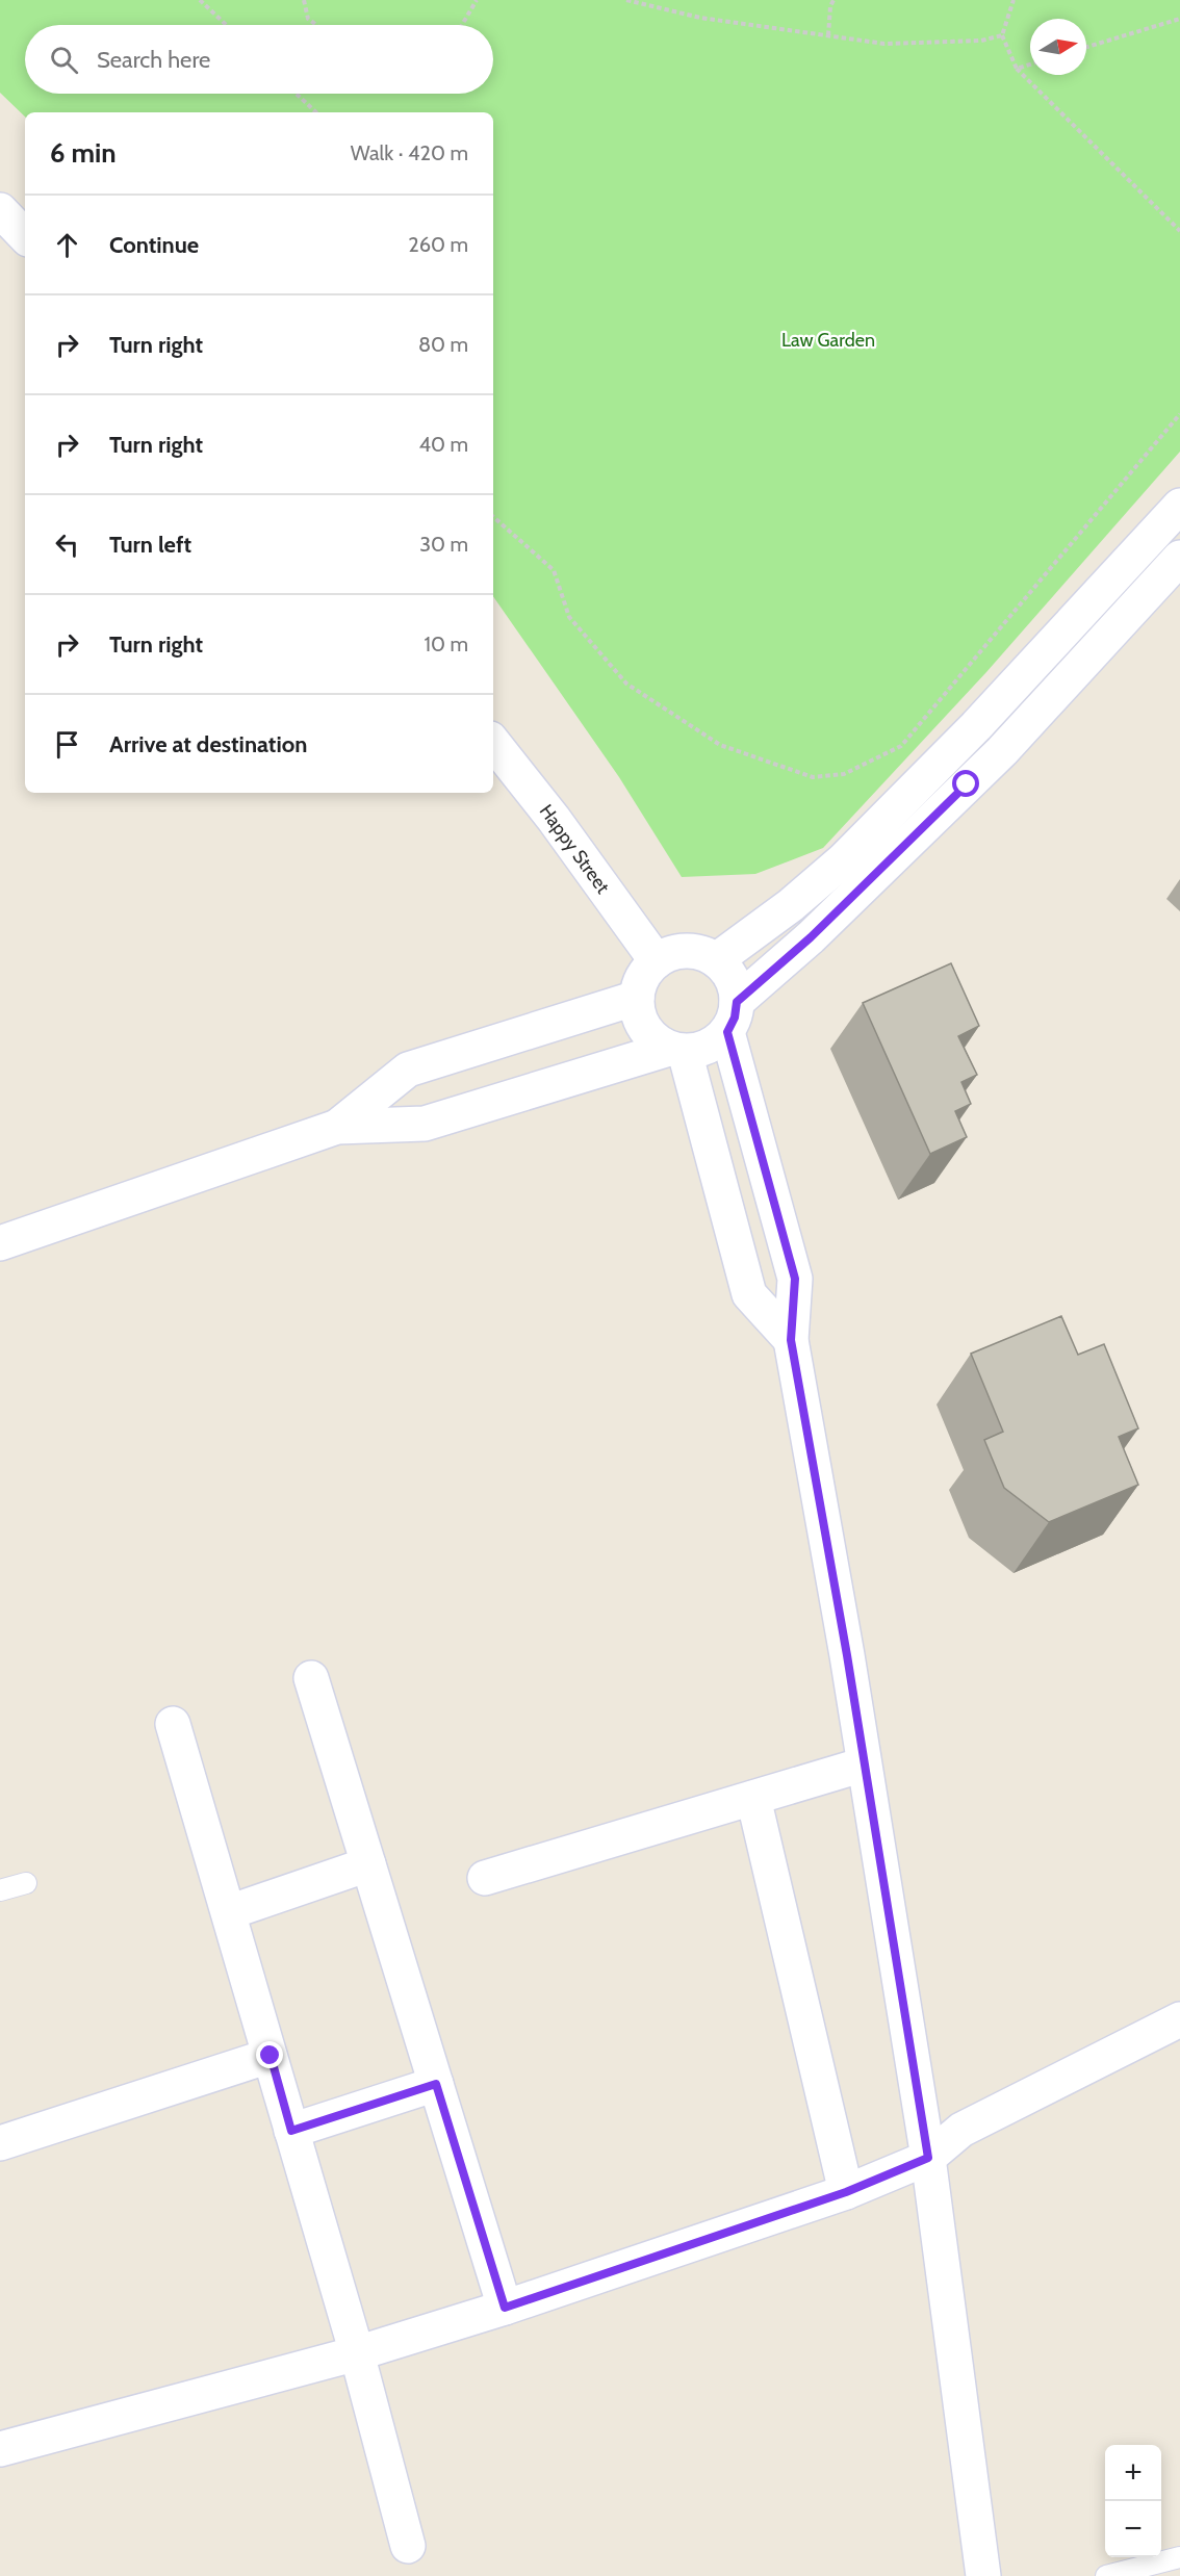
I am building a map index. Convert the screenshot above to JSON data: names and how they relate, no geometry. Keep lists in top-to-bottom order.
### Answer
{
  "streets": {
    "street": ["Happy Street"]
  },
  "parks": ["Law Garden"],
  "north": "right",
  "page": {
    "search": "Search here",
    "heading": ["6 min", "Walk · 420 m"],
    "list": [
      ["Continue", "260 m"],
      ["Turn right", "80 m"],
      ["Turn right", "40 m"],
      ["Turn left", "30 m"],
      ["Turn right", "10 m"],
      "Arrive at destination"
    ],
    "map_buttons": ["+", "−"]
  }
}
